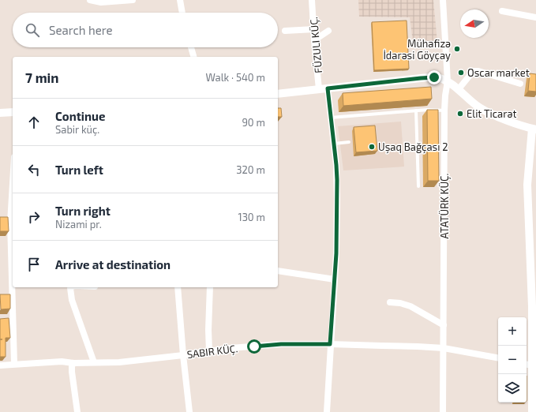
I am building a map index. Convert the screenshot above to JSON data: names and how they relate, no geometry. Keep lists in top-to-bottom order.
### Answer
{
  "streets": {
    "street": ["FÜZULI KÜÇ.", "ATATÜRK KÜÇ.", "SABIR KÜÇ."]
  },
  "crossings": [
    ["ATATÜRK KÜÇ.", "SABIR KÜÇ."]
  ],
  "places": [
    "Mühafizə İdarəsi Göyçay",
    "Oscar market",
    "Elit Ticarət",
    "Uşaq Bağçası 2"
  ],
  "north": "left",
  "page": {
    "search": "Search here",
    "heading": ["7 min", "Walk · 540 m"],
    "list": [
      ["Continue", "Sabir küç.", "90 m"],
      ["Turn left", "320 m"],
      ["Turn right", "Nizami pr.", "130 m"],
      "Arrive at destination"
    ],
    "map_buttons": ["+", "−"]
  }
}
